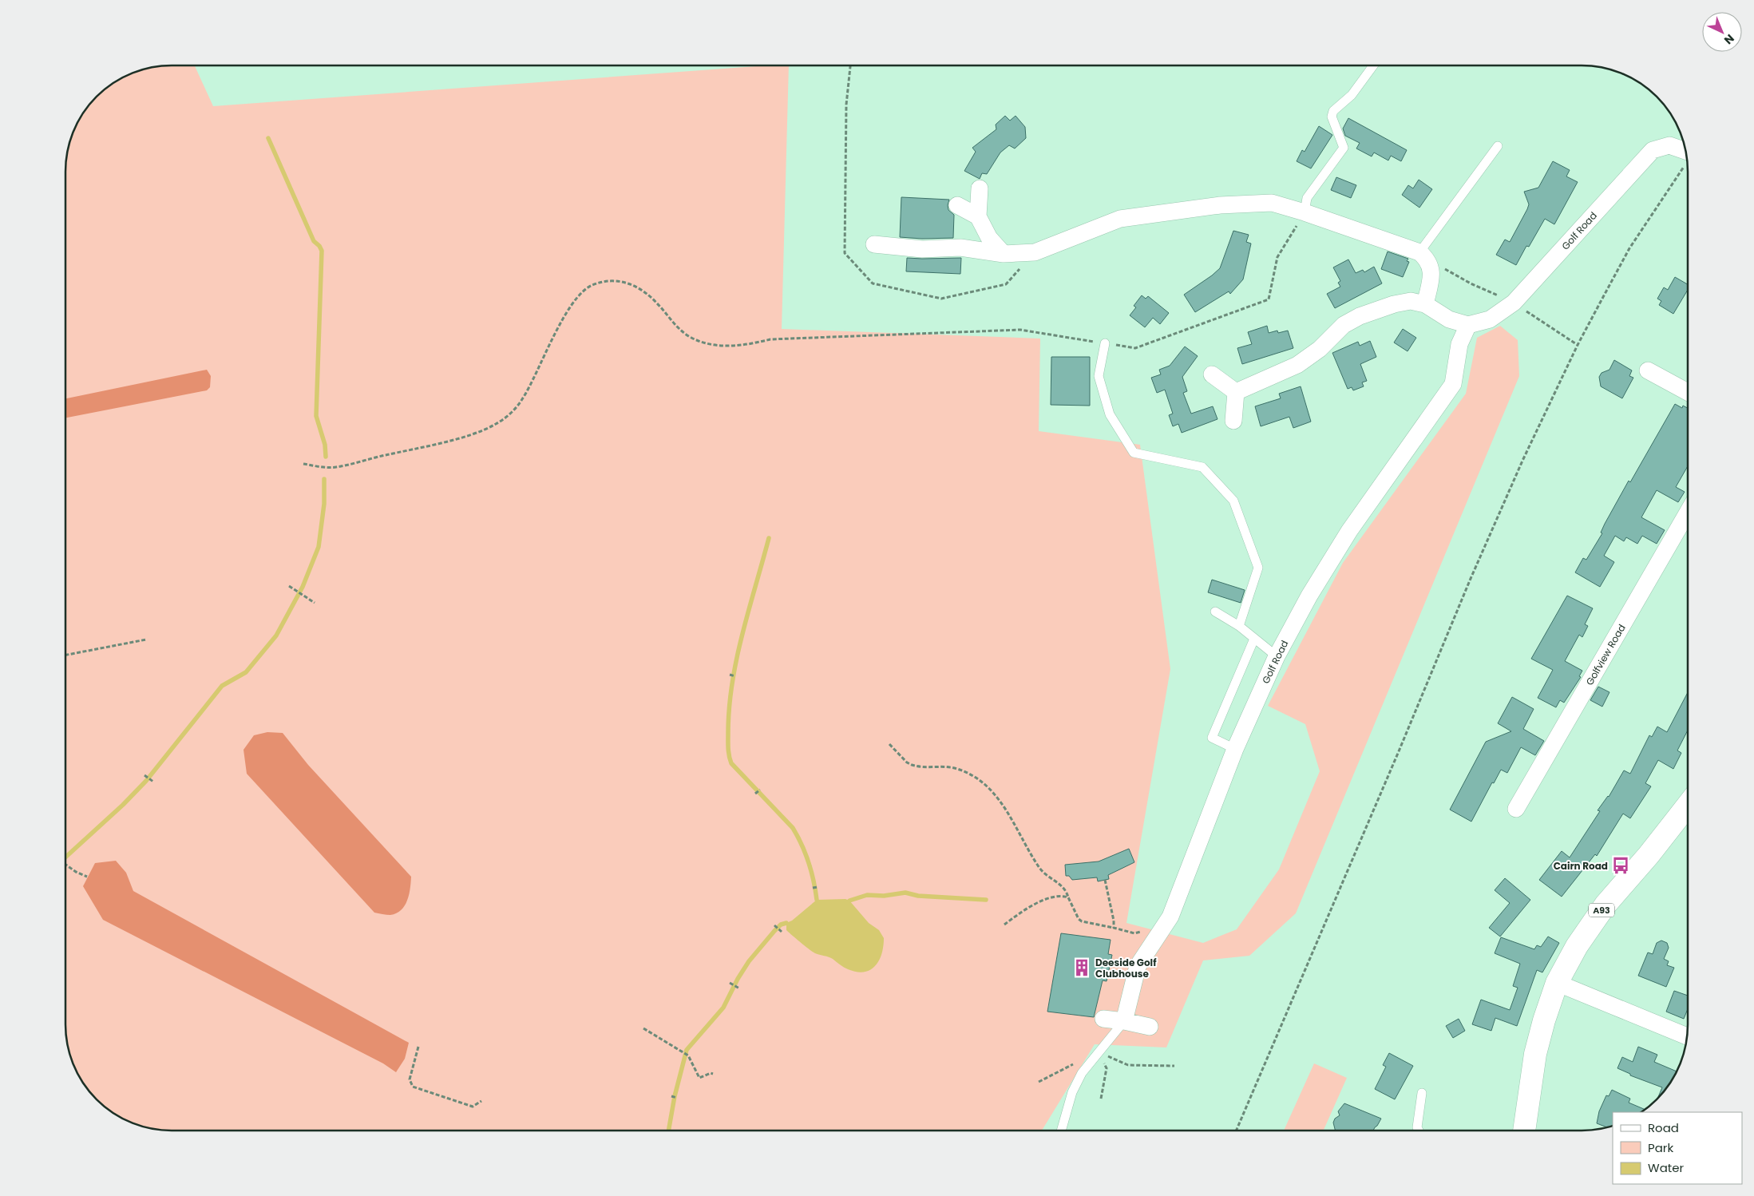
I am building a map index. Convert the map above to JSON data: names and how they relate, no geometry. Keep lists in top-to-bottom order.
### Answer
{
  "streets": {
    "main road": ["A93"],
    "street": ["Golf Road", "Golfview Road"]
  },
  "places": {
    "bus stop": ["Cairn Road"],
    "building": ["Deeside Golf Clubhouse"]
  },
  "legend": ["Road", "Park", "Water"],
  "north": "bottom right"
}
